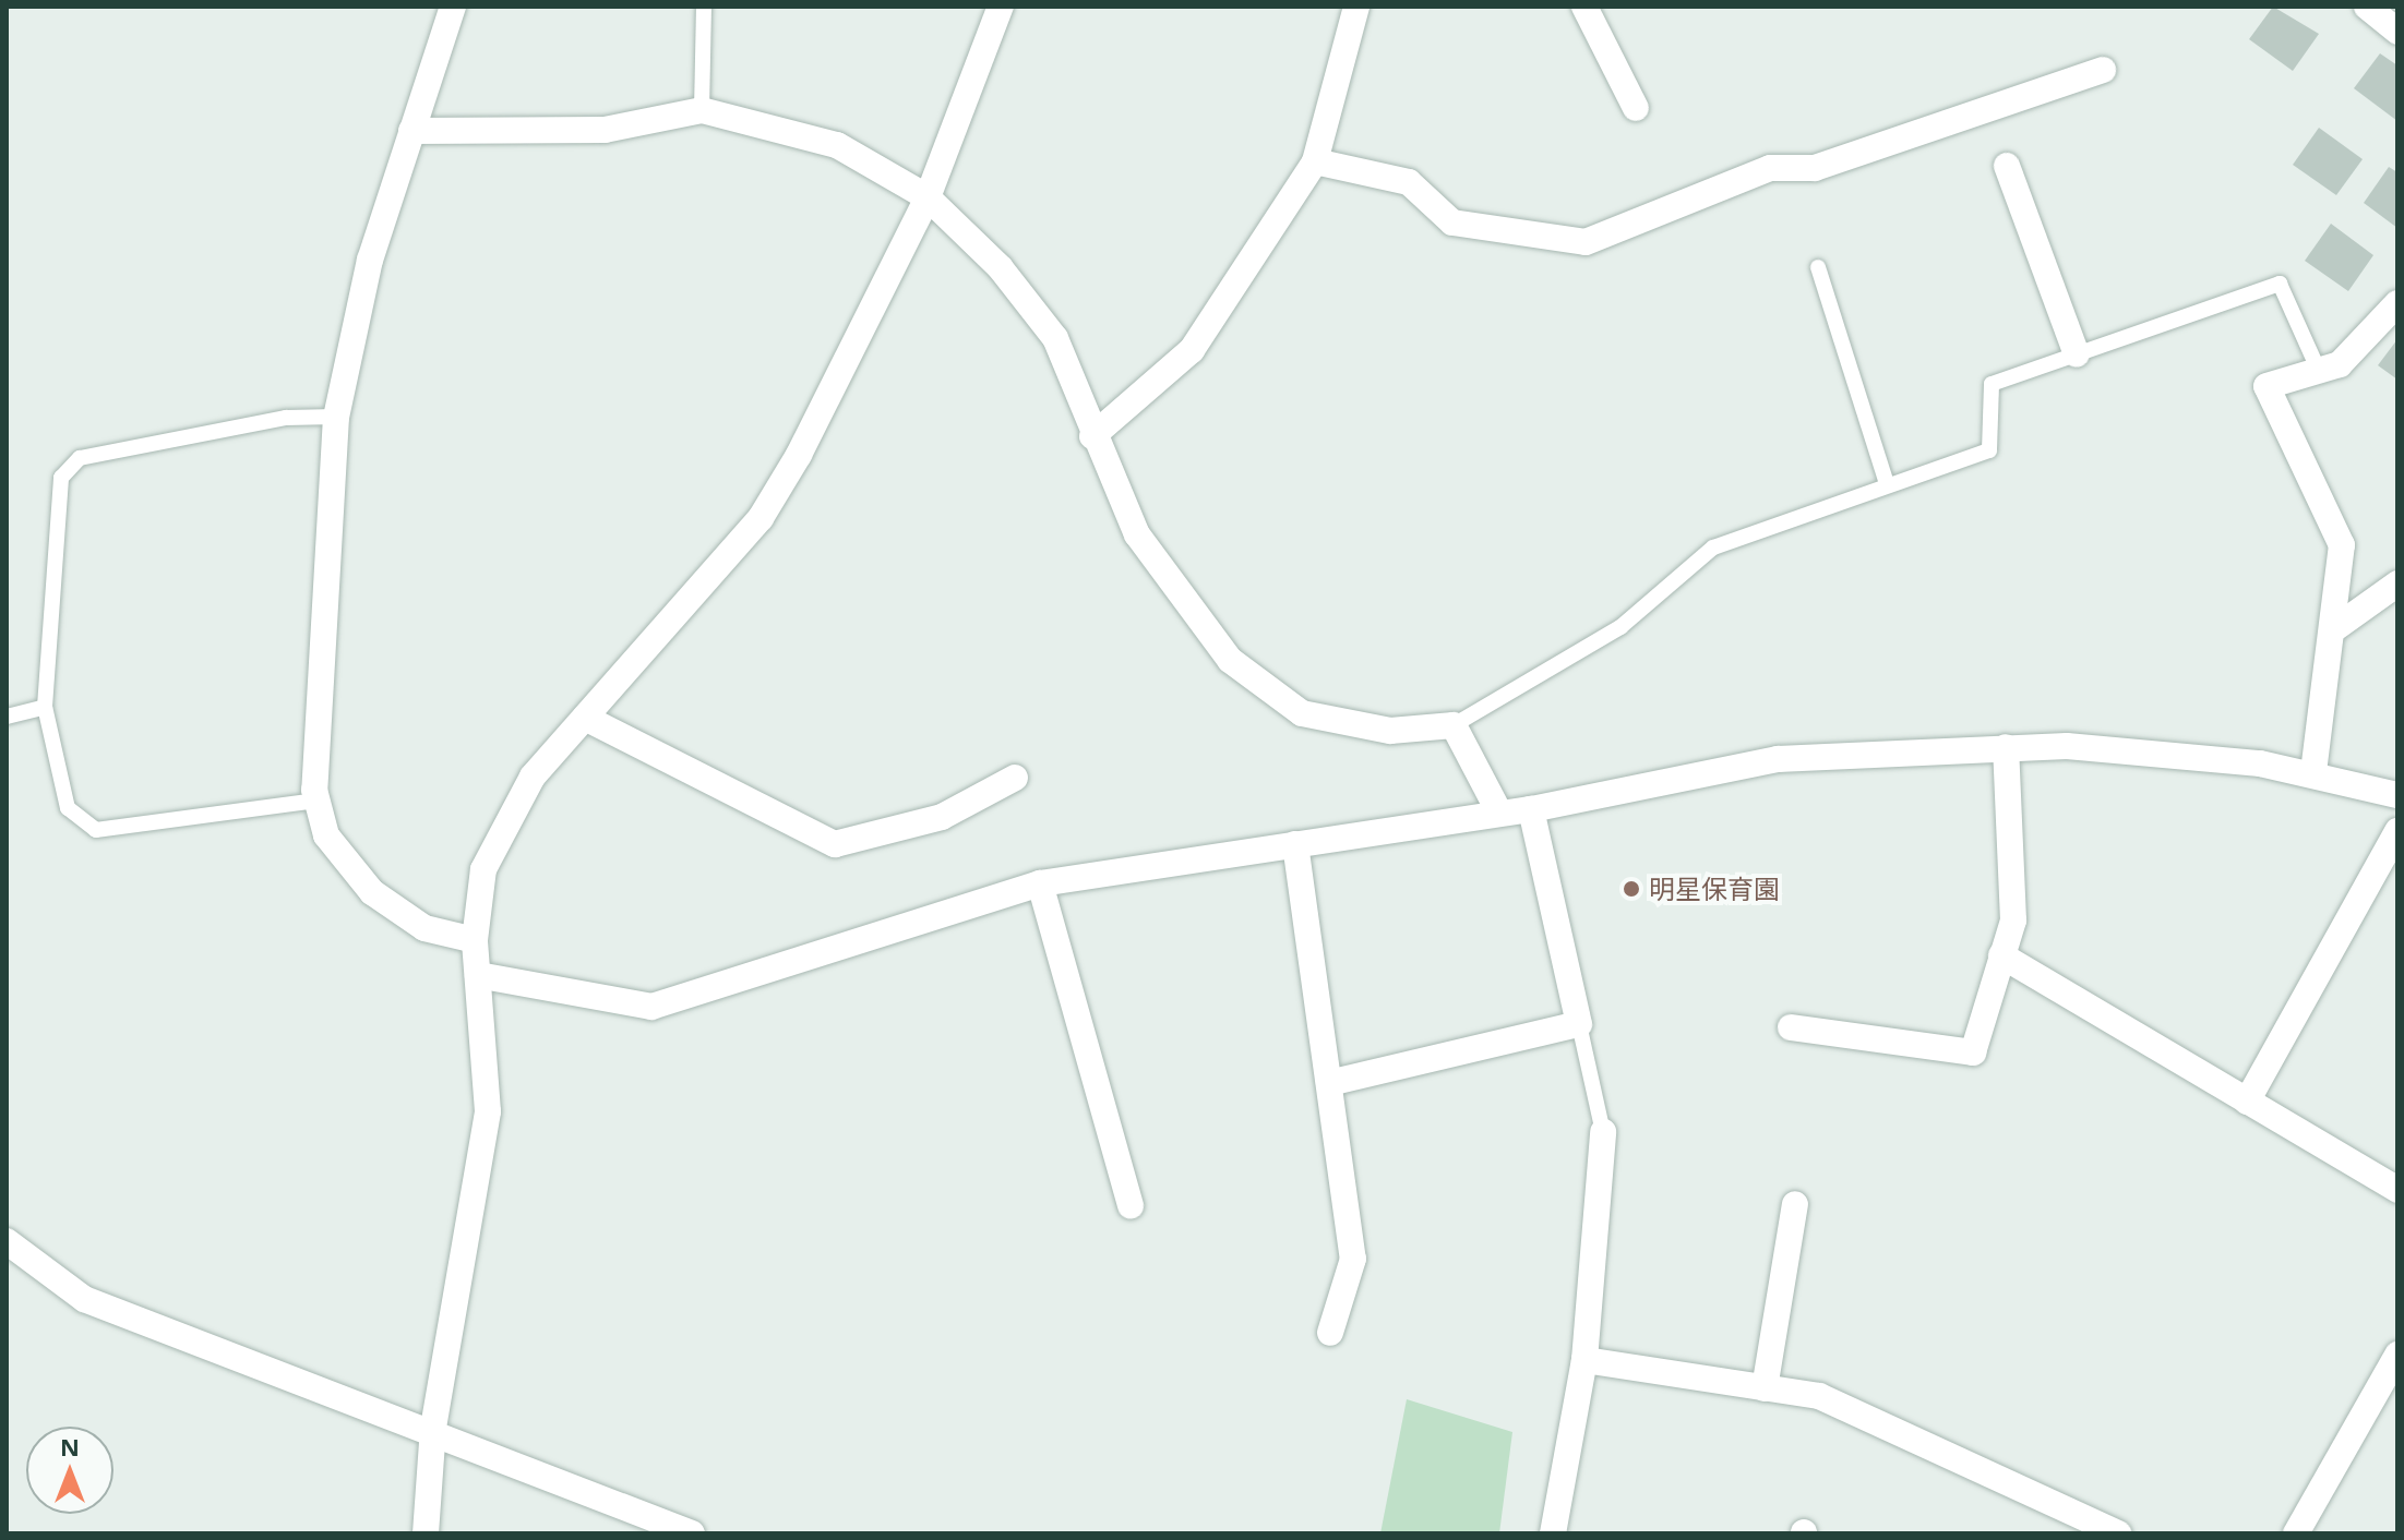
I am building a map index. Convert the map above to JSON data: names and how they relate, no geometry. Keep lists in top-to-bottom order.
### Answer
{
  "places": ["明星保育園"],
  "north": "top"
}
